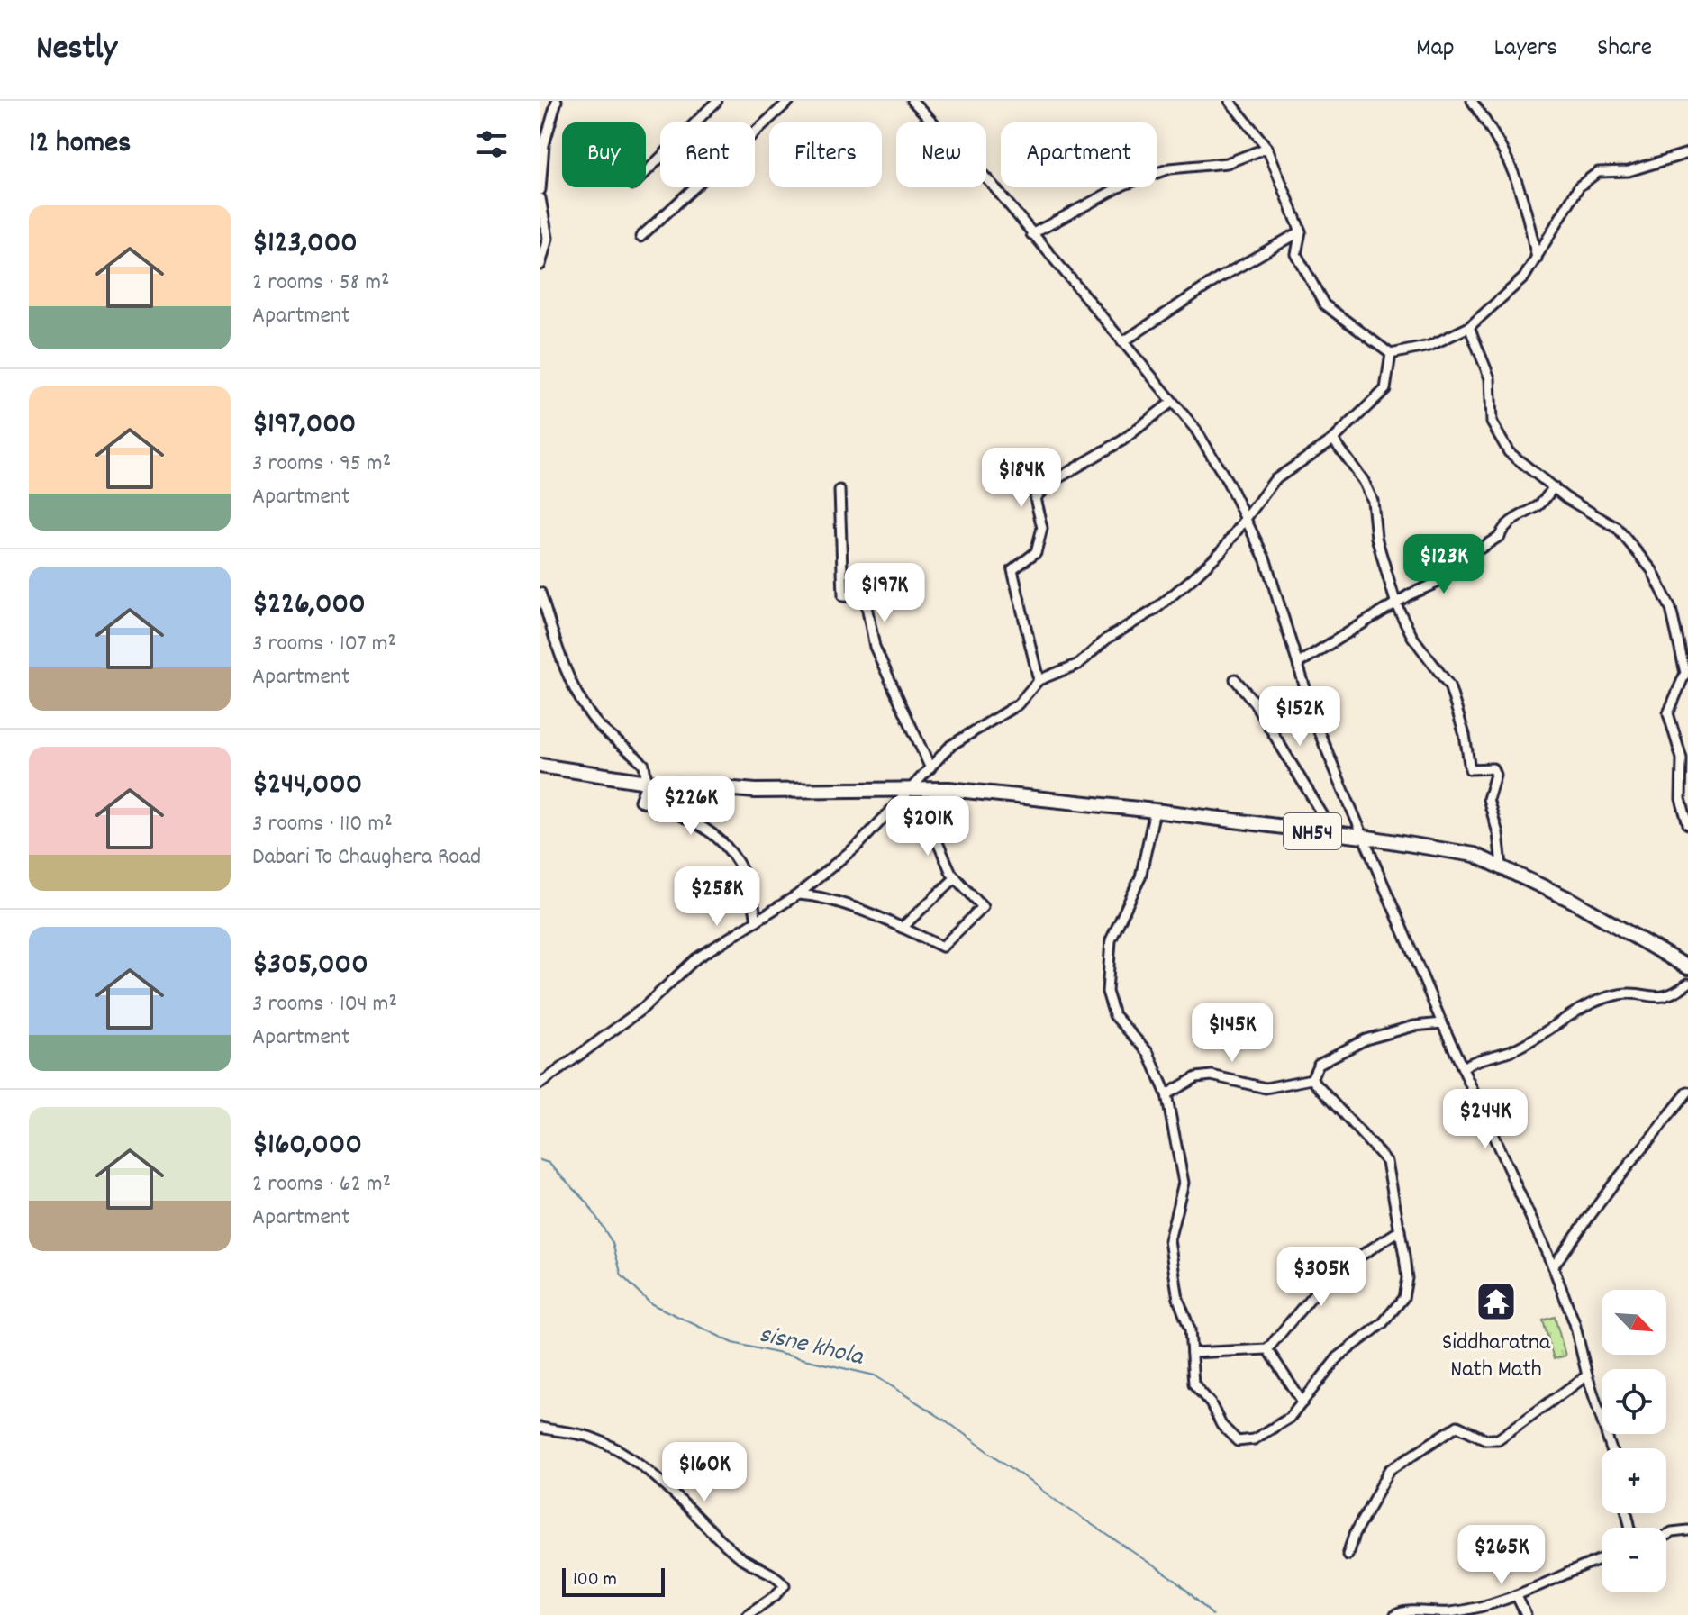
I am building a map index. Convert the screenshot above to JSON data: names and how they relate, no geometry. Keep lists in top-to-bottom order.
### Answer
{
  "streets": {
    "main road": ["NH54"]
  },
  "water": ["sisne khola"],
  "places": {
    "temple": ["Siddharatna Nath Math"]
  },
  "scale_bar": "100 m",
  "north": "bottom right",
  "page": {
    "header": "Nestly",
    "nav": ["Map", "Layers", "Share"],
    "heading": "12 homes",
    "chip": [
      "Buy",
      "Rent",
      "Filters",
      "New",
      "Apartment"
    ],
    "list": [
      {
        "name": "$123,000",
        "note": "2 rooms · 58 m² · Apartment"
      },
      {
        "name": "$197,000",
        "note": "3 rooms · 95 m² · Apartment"
      },
      {
        "name": "$226,000",
        "note": "3 rooms · 107 m² · Apartment"
      },
      {
        "name": "$244,000",
        "note": "3 rooms · 110 m² · Dabari To Chaughera Road"
      },
      {
        "name": "$305,000",
        "note": "3 rooms · 104 m² · Apartment"
      },
      {
        "name": "$160,000",
        "note": "2 rooms · 62 m² · Apartment"
      }
    ],
    "price": [
      "$184K",
      "$123K",
      "$197K",
      "$152K",
      "$226K",
      "$201K",
      "$258K",
      "$145K",
      "$244K",
      "$305K",
      "$160K",
      "$265K"
    ],
    "map_buttons": ["+", "−"],
    "scale": "100 m"
  }
}
